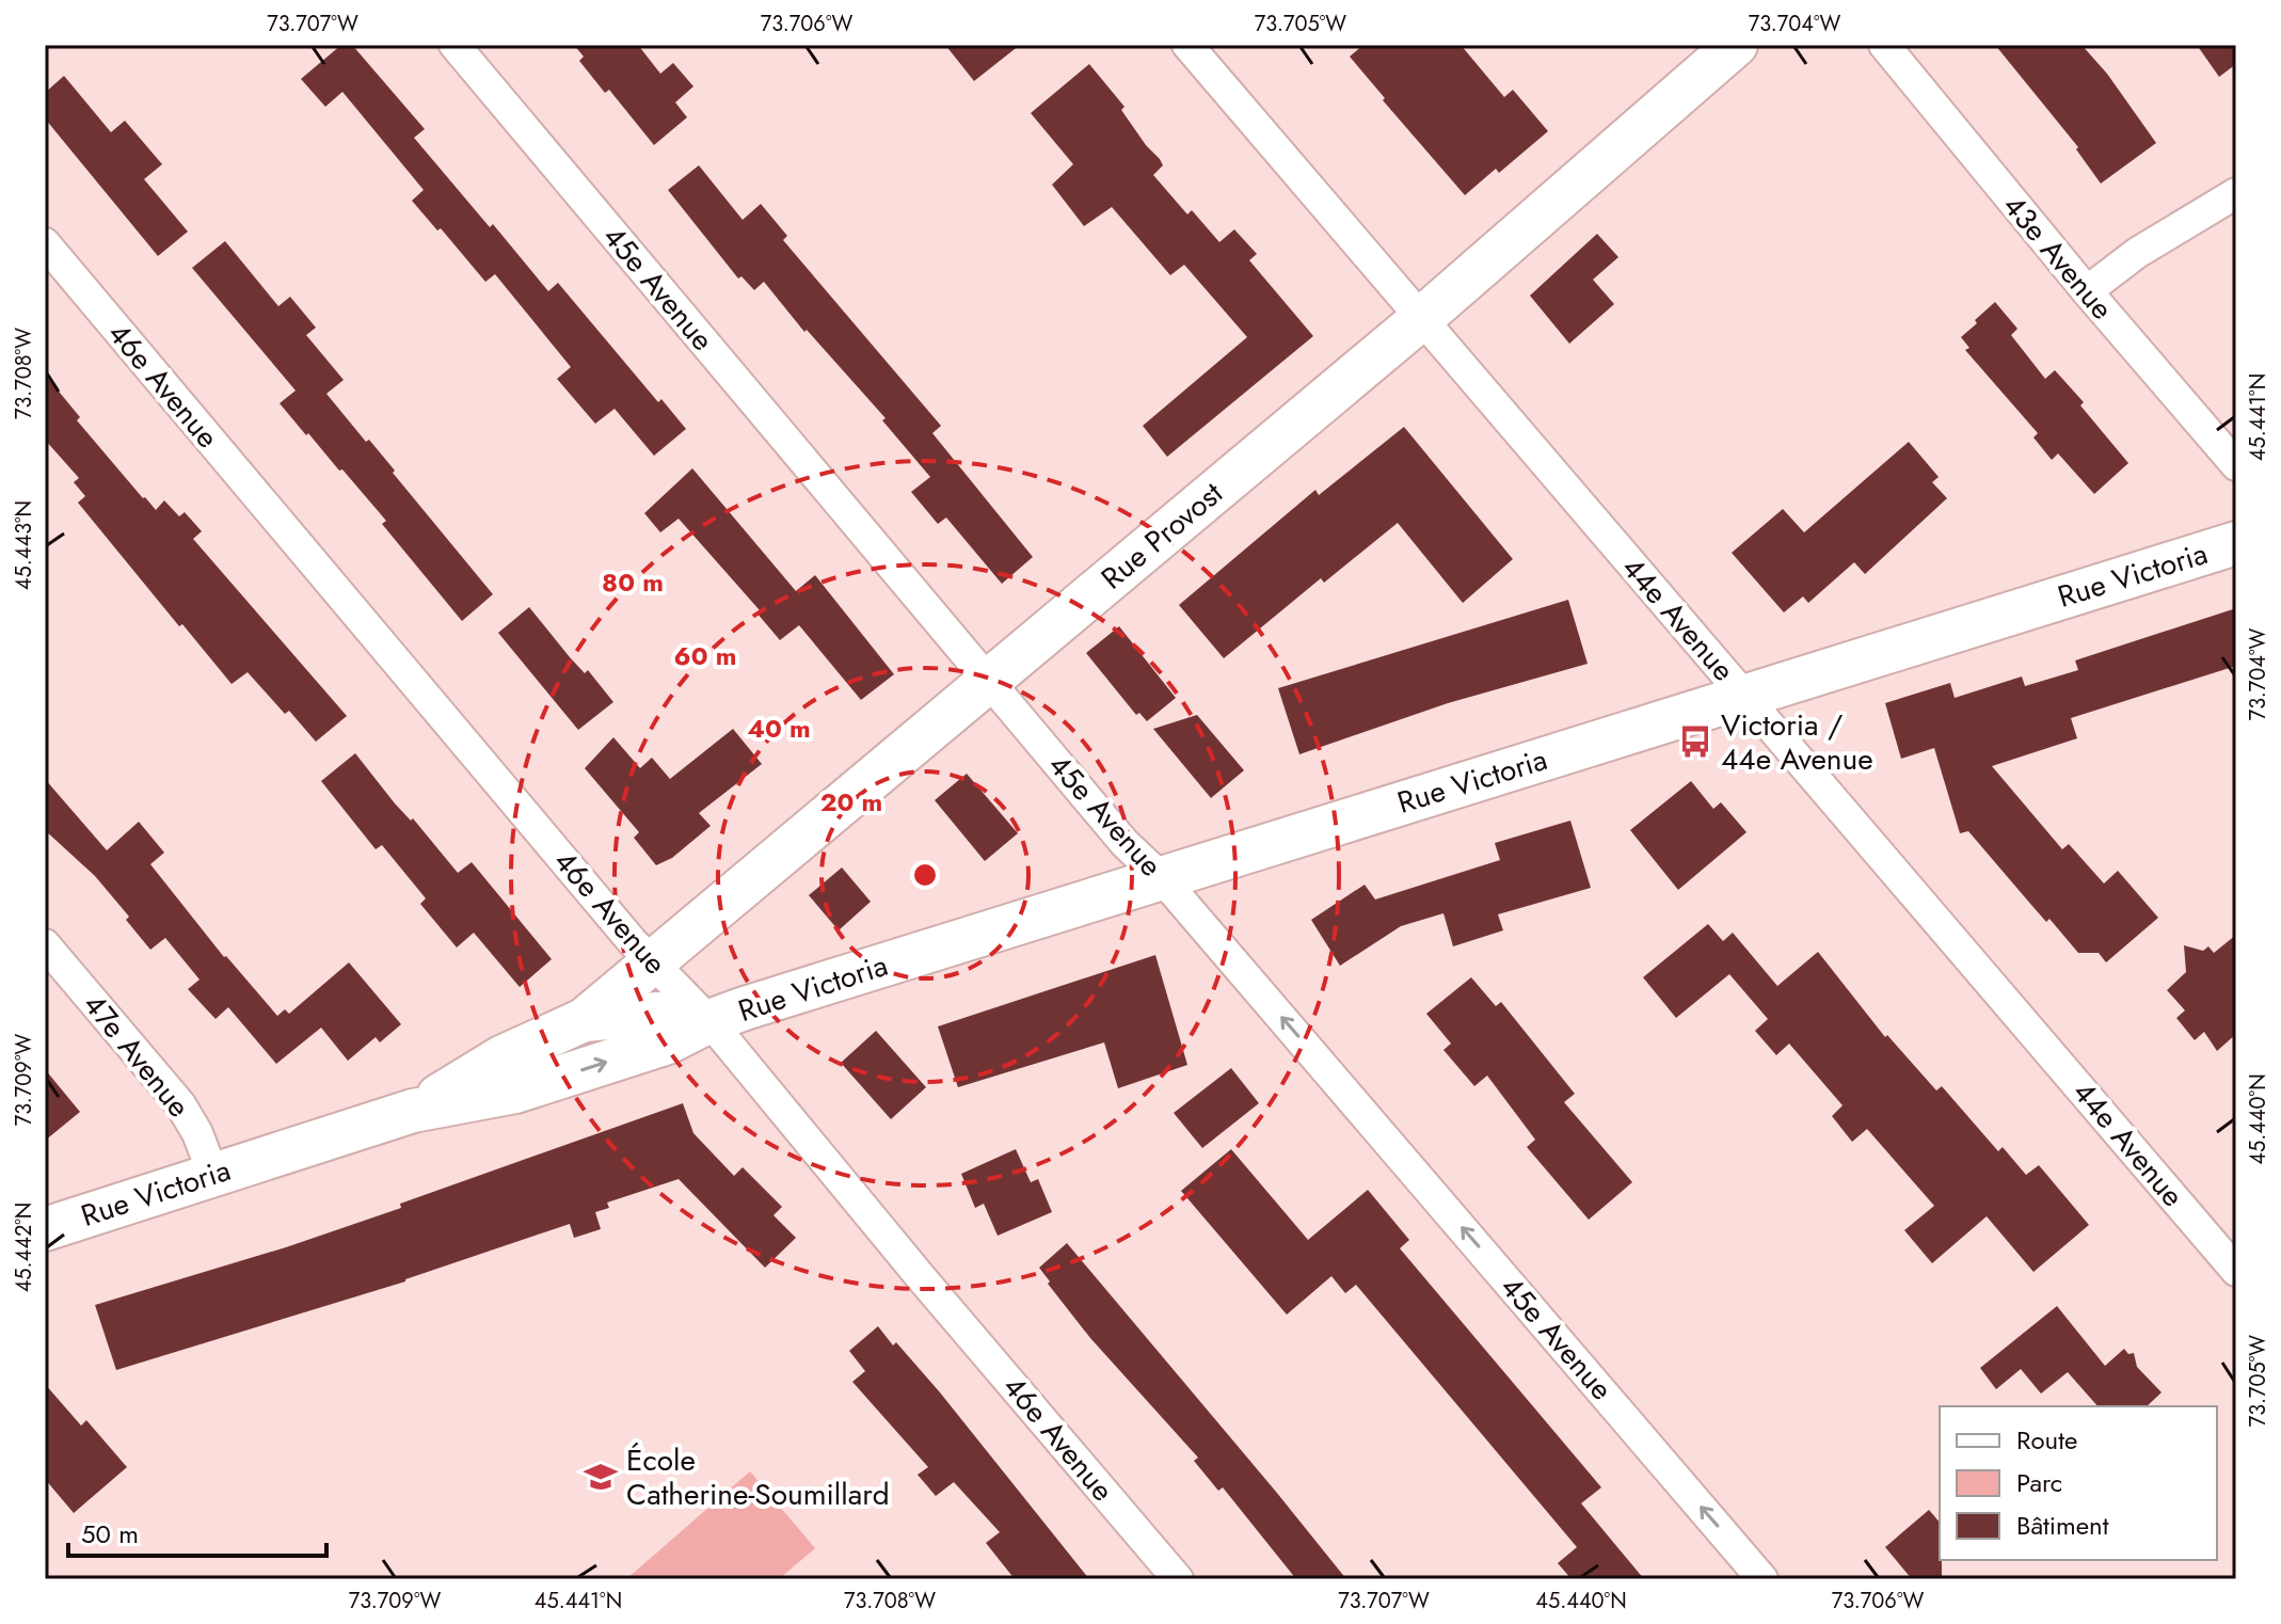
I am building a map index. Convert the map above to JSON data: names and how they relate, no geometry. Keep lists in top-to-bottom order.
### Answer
{
  "streets": {
    "main road": ["Rue Provost", "Rue Victoria"],
    "street": [
      "43e Avenue",
      "45e Avenue",
      "46e Avenue",
      "44e Avenue",
      "47e Avenue"
    ]
  },
  "crossings": [
    ["45e Avenue", "Rue Provost"],
    ["45e Avenue", "Rue Victoria"],
    ["46e Avenue", "Rue Provost"],
    ["46e Avenue", "Rue Victoria"],
    ["Rue Provost", "Rue Victoria"],
    ["Rue Provost", "44e Avenue"],
    ["Rue Victoria", "44e Avenue"],
    ["Rue Victoria", "47e Avenue"]
  ],
  "one_way": ["45e Avenue"],
  "places": {
    "bus stop": ["Victoria / 44e Avenue"],
    "school or university": ["École Catherine-Soumillard"]
  },
  "legend": ["Route", "Parc", "Bâtiment"],
  "scale_bar": "50 m",
  "coordinates": [
    "73.707°W",
    "73.706°W",
    "73.705°W",
    "73.704°W",
    "73.708°W",
    "45.441°N",
    "45.443°N",
    "73.709°W",
    "45.440°N",
    "45.442°N"
  ],
  "rings": [
    "80 m",
    "60 m",
    "40 m",
    "20 m"
  ]
}
